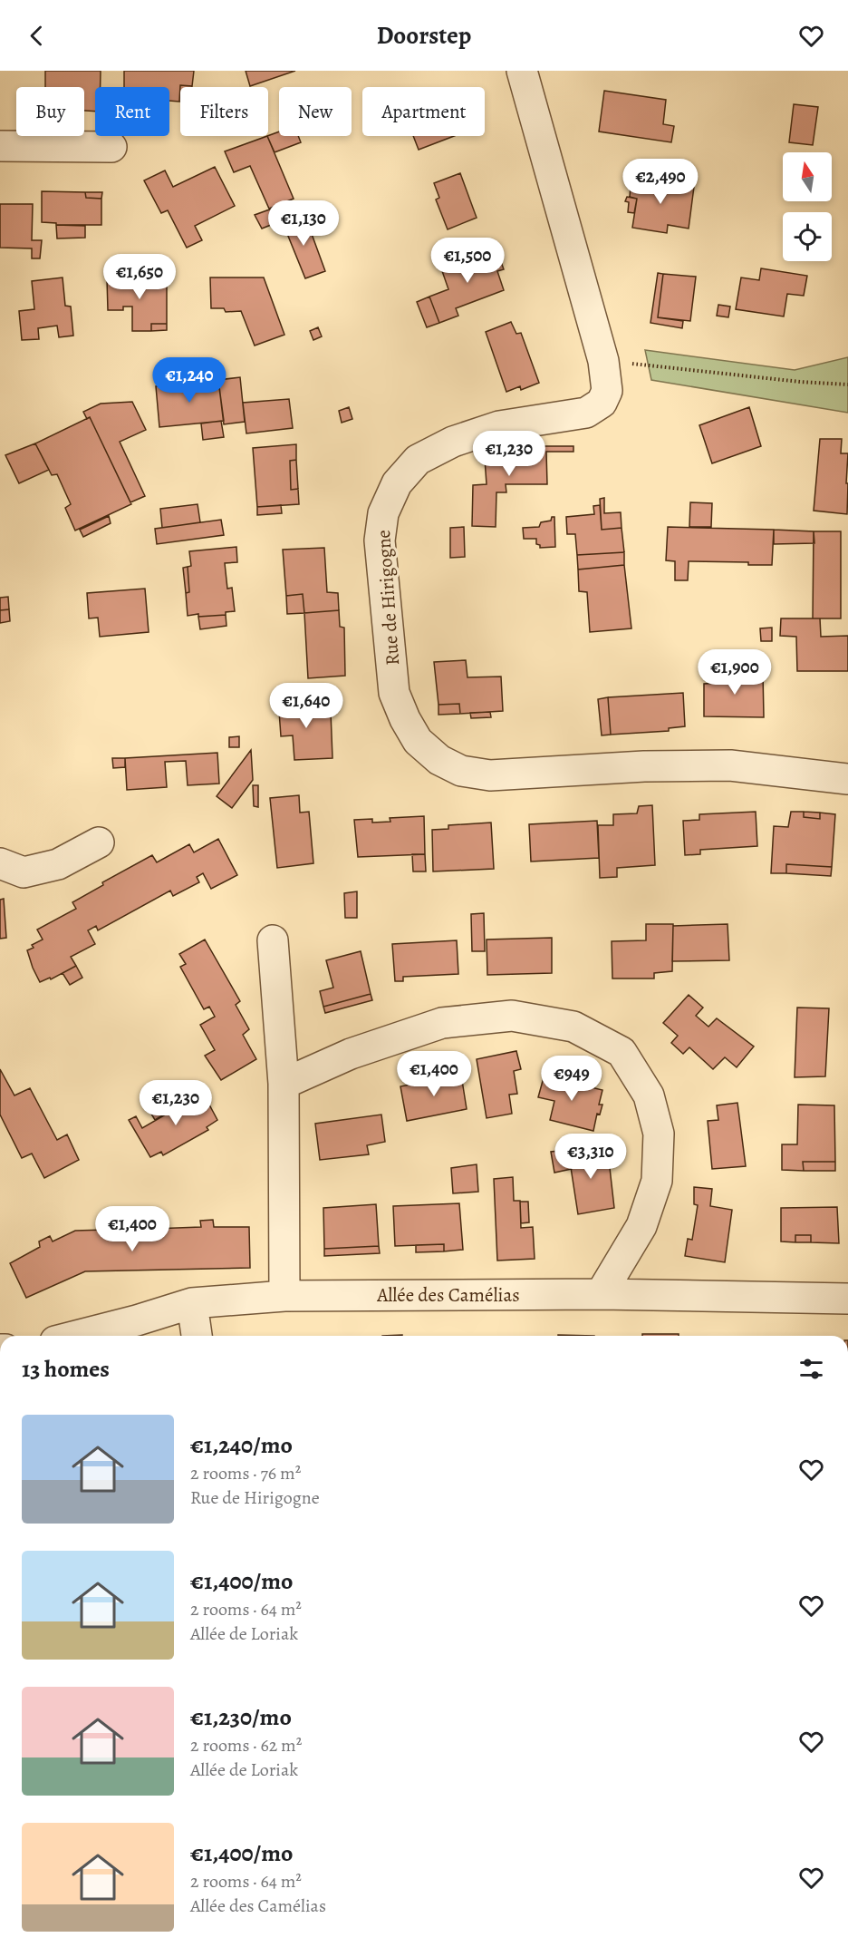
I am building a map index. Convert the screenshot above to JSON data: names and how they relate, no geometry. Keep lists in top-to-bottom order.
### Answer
{
  "streets": {
    "street": ["Rue de Hirigogne", "Allée des Camélias"]
  },
  "north": "top",
  "page": {
    "header": "Doorstep",
    "chip": [
      "Buy",
      "Rent",
      "Filters",
      "New",
      "Apartment"
    ],
    "price": [
      "€2,490",
      "€1,130",
      "€1,500",
      "€1,650",
      "€1,240",
      "€1,230",
      "€1,900",
      "€1,640",
      "€1,400",
      "€949",
      "€1,230",
      "€3,310",
      "€1,400"
    ],
    "heading": "13 homes",
    "list": [
      {
        "name": "€1,240/mo",
        "note": "2 rooms · 76 m² · Rue de Hirigogne"
      },
      {
        "name": "€1,400/mo",
        "note": "2 rooms · 64 m² · Allée de Loriak"
      },
      {
        "name": "€1,230/mo",
        "note": "2 rooms · 62 m² · Allée de Loriak"
      },
      {
        "name": "€1,400/mo",
        "note": "2 rooms · 64 m² · Allée des Camélias"
      }
    ]
  }
}
